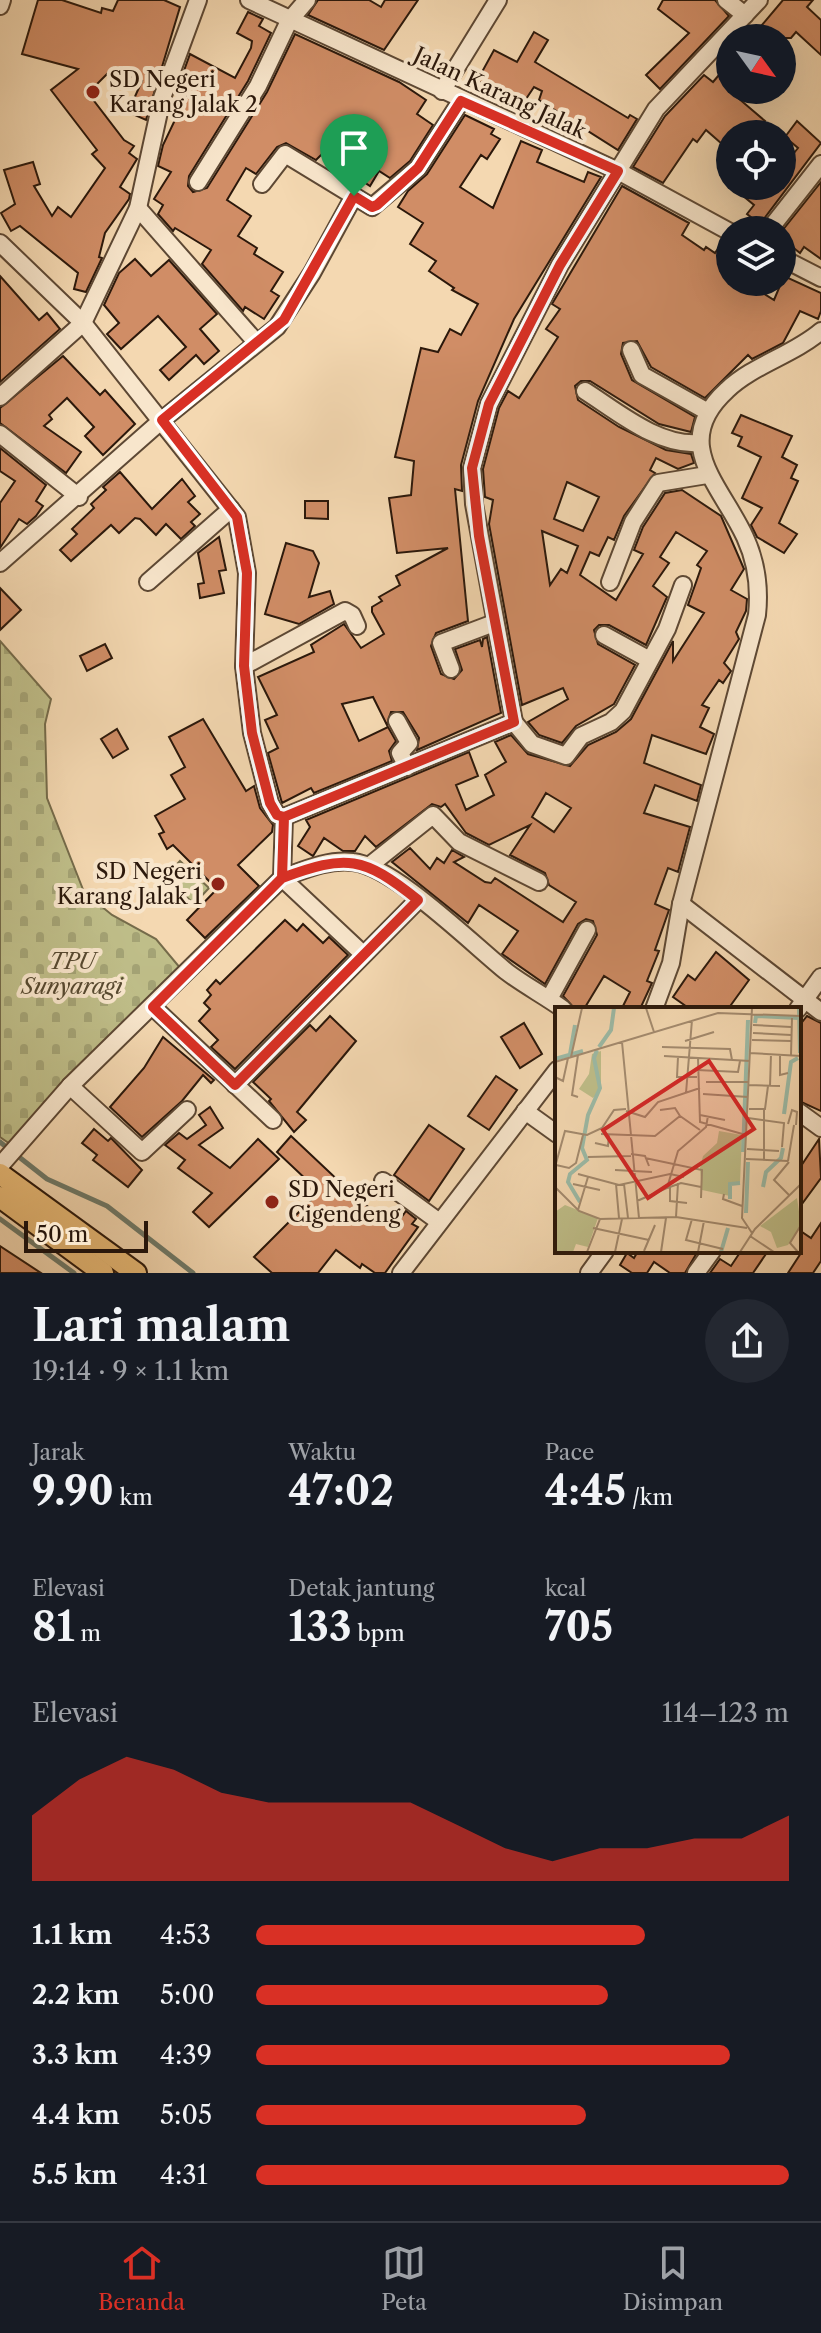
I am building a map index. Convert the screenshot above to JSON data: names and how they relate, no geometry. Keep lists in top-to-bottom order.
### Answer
{
  "streets": {
    "street": ["Jalan Karang Jalak"]
  },
  "parks": ["TPU Sunyaragi"],
  "places": ["SD Negeri Karang Jalak 2", "SD Negeri Karang Jalak 1", "SD Negeri Cigendeng"],
  "scale_bar": "50 m",
  "north": "bottom right",
  "page": {
    "scale": "50 m",
    "heading": ["Lari malam", "19:14 · 9 × 1.1 km"],
    "stats": [
      ["Jarak", "9.90 km"],
      ["Waktu", "47:02"],
      ["Pace", "4:45 /km"],
      ["Elevasi", "81 m"],
      ["Detak jantung", "133 bpm"],
      ["kcal", "705"]
    ],
    "chart": ["Elevasi", "114–123 m"],
    "list": [
      {
        "name": "1.1 km",
        "note": "4:53"
      },
      {
        "name": "2.2 km",
        "note": "5:00"
      },
      {
        "name": "3.3 km",
        "note": "4:39"
      },
      {
        "name": "4.4 km",
        "note": "5:05"
      },
      {
        "name": "5.5 km",
        "note": "4:31"
      }
    ],
    "tabs": ["Beranda", "Peta", "Disimpan"]
  }
}
